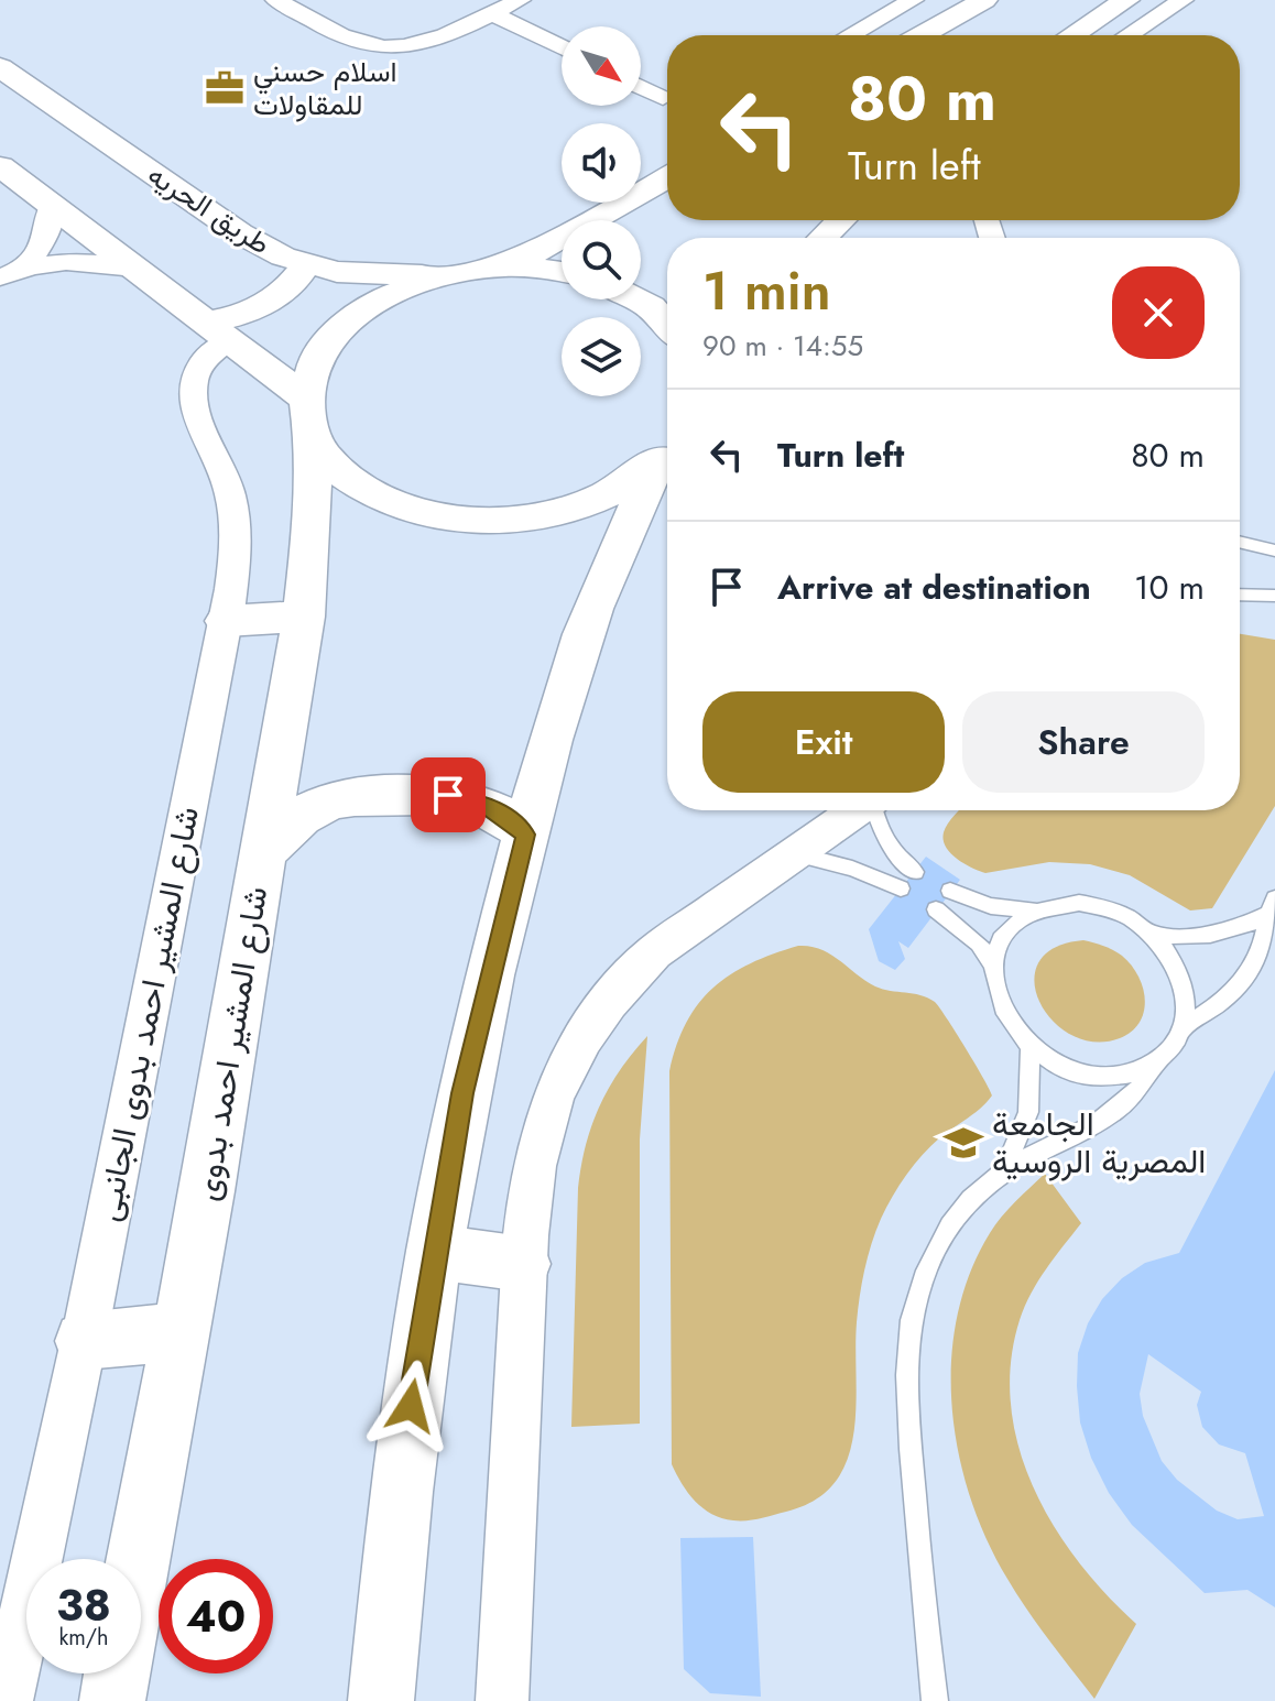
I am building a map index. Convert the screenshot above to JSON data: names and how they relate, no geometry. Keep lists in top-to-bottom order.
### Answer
{
  "streets": {
    "street": ["طريق الحريه", "شارع المشير احمد بدوى الجانبى", "شارع المشير احمد بدوى"]
  },
  "crossings": [
    ["طريق الحريه", "شارع المشير احمد بدوى"]
  ],
  "places": {
    "office": ["اسلام حسني للمقاولات"],
    "school or university": ["الجامعة المصرية الروسية"]
  },
  "north": "bottom right",
  "page": {
    "turn": ["80 m", "Turn left"],
    "heading": ["1 min", "90 m · 14:55"],
    "list": [
      {
        "name": "Turn left",
        "value": "80 m"
      },
      {
        "name": "Arrive at destination",
        "value": "10 m"
      }
    ],
    "buttons": ["Exit", "Share"],
    "speed": "38 km/h",
    "limit": "40"
  }
}
